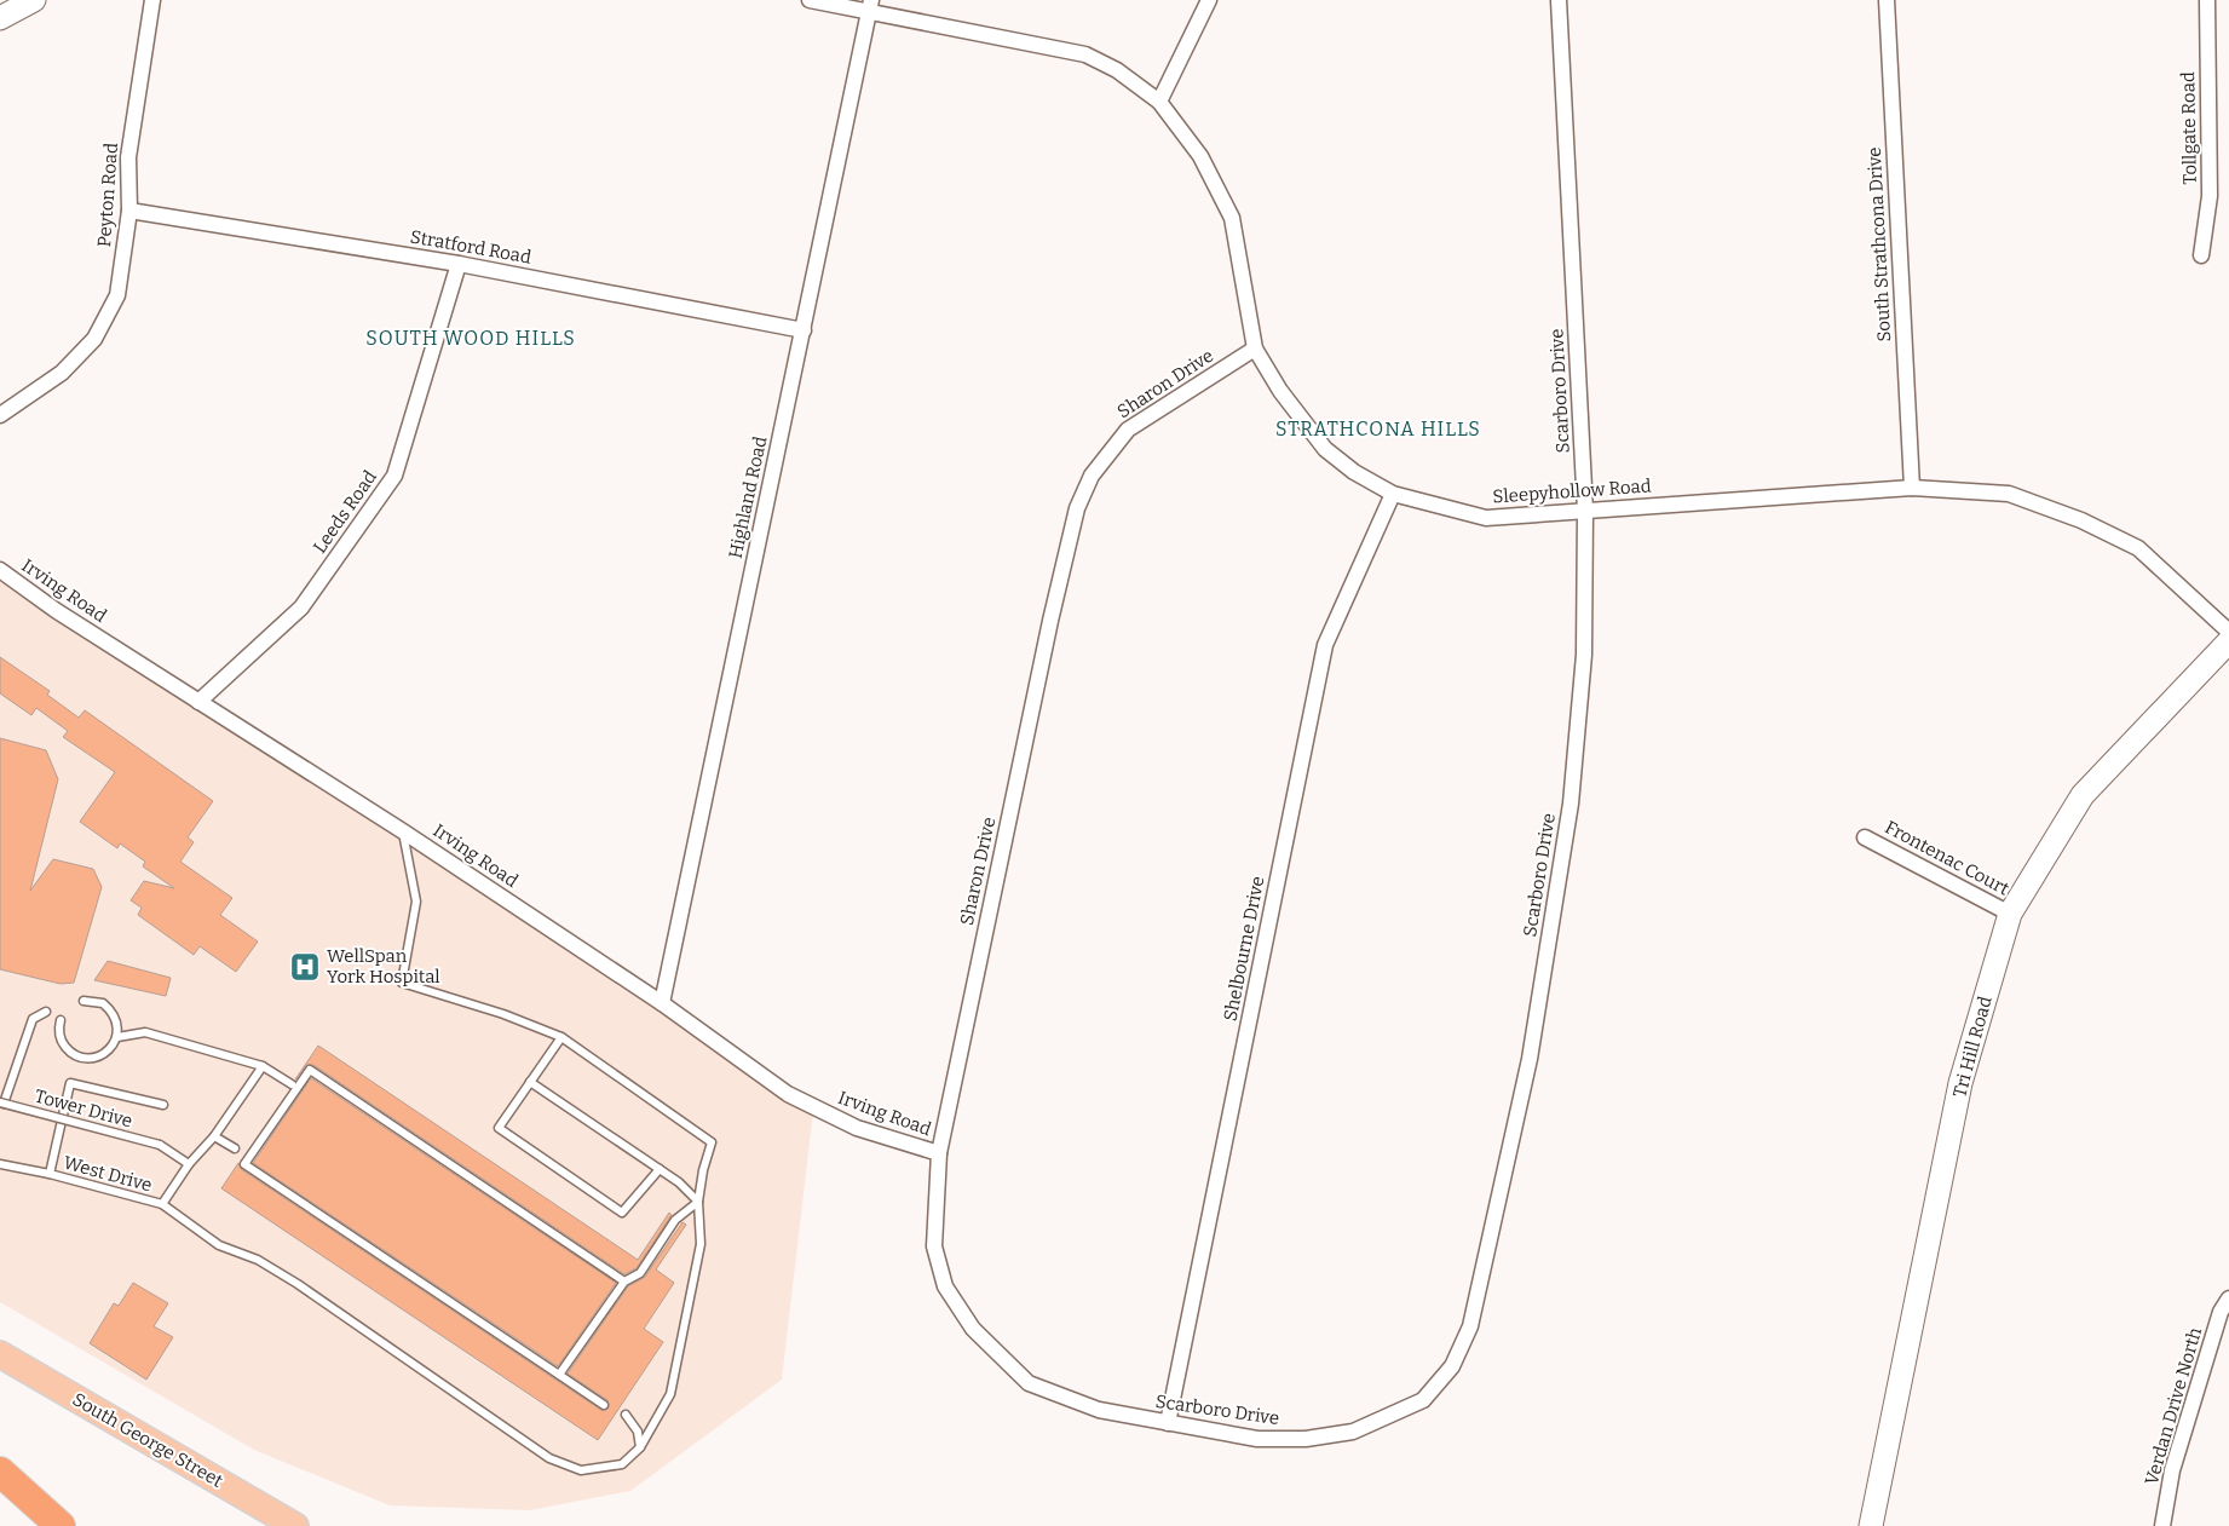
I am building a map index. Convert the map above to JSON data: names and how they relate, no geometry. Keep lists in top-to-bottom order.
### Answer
{
  "streets": {
    "main road": ["South George Street"],
    "street": [
      "Tollgate Road",
      "Peyton Road",
      "South Strathcona Drive",
      "Stratford Road",
      "Sharon Drive",
      "Scarboro Drive",
      "Sleepyhollow Road",
      "Highland Road",
      "Leeds Road",
      "Irving Road",
      "Frontenac Court",
      "Shelbourne Drive",
      "Tri Hill Road",
      "Verdan Drive North"
    ],
    "lane": ["Tower Drive", "West Drive"]
  },
  "crossings": [
    ["Peyton Road", "Stratford Road"],
    ["South Strathcona Drive", "Sleepyhollow Road"],
    ["Stratford Road", "Highland Road"],
    ["Stratford Road", "Leeds Road"],
    ["Sharon Drive", "Scarboro Drive"],
    ["Sharon Drive", "Sleepyhollow Road"],
    ["Sharon Drive", "Irving Road"],
    ["Scarboro Drive", "Sleepyhollow Road"],
    ["Scarboro Drive", "Shelbourne Drive"],
    ["Sleepyhollow Road", "Highland Road"],
    ["Sleepyhollow Road", "Shelbourne Drive"],
    ["Highland Road", "Irving Road"],
    ["Leeds Road", "Irving Road"],
    ["Frontenac Court", "Tri Hill Road"],
    ["Tower Drive", "West Drive"]
  ],
  "districts": ["SOUTH WOOD HILLS", "STRATHCONA HILLS"],
  "places": {
    "hospital": ["WellSpan York Hospital"]
  }
}
